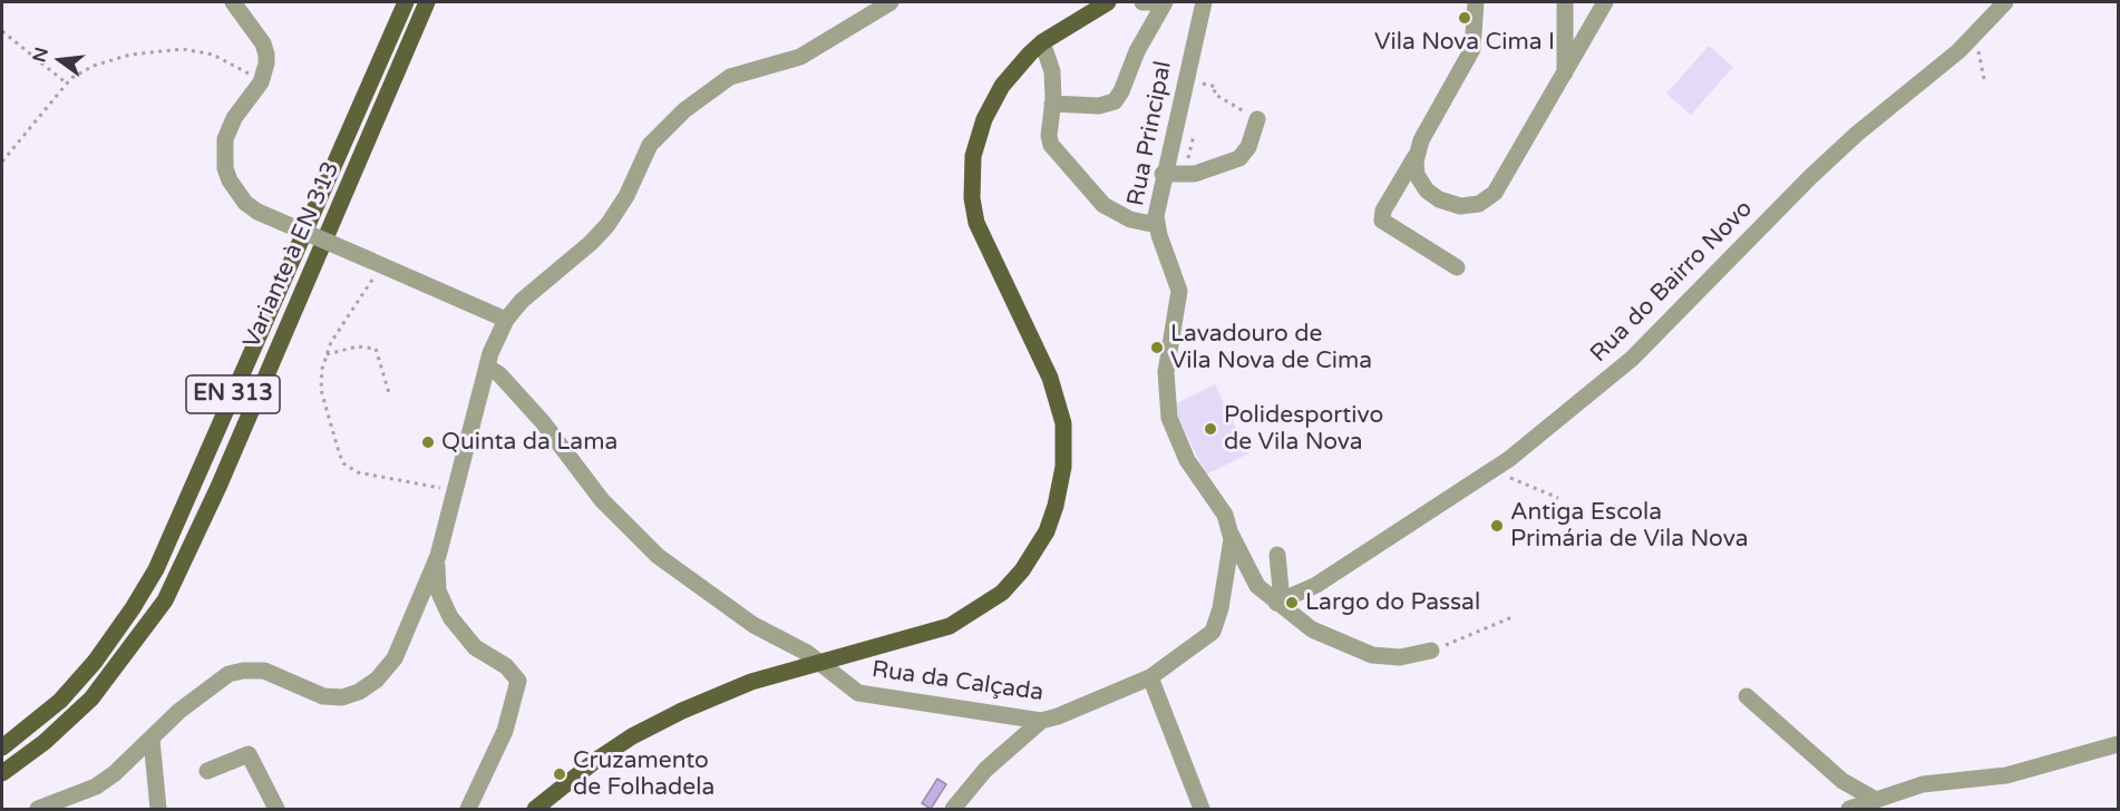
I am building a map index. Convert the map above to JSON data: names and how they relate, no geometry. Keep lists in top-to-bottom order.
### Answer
{
  "streets": {
    "main road": ["Variante à EN 313", "EN 313"],
    "street": ["Rua Principal", "Rua do Bairro Novo", "Rua da Calçada"]
  },
  "crossings": [
    ["Rua Principal", "Rua do Bairro Novo"],
    ["Rua Principal", "Rua da Calçada"]
  ],
  "places": [
    "Vila Nova Cima I",
    "Lavadouro de Vila Nova de Cima",
    "Polidesportivo de Vila Nova",
    "Quinta da Lama",
    "Antiga Escola Primária de Vila Nova",
    "Largo do Passal",
    "Cruzamento de Folhadela"
  ],
  "north": "left"
}
